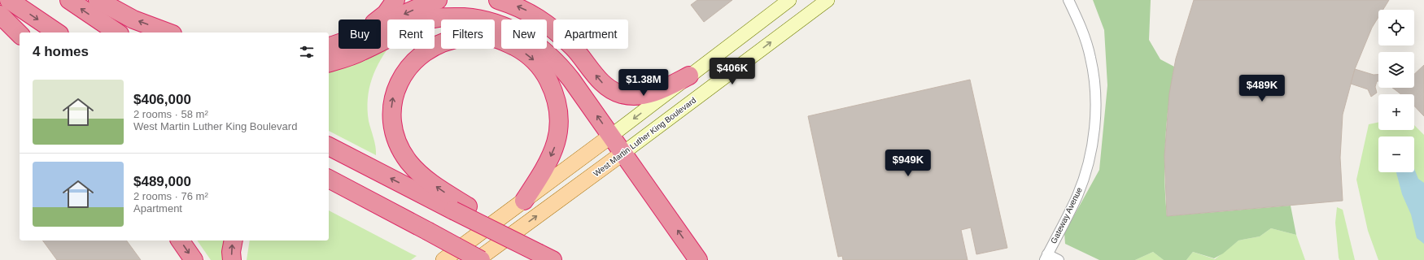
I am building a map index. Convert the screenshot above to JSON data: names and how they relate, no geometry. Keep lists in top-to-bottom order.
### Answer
{
  "streets": {
    "main road": ["West Martin Luther King Boulevard"],
    "street": ["Gateway Avenue"]
  },
  "page": {
    "map_buttons": ["+", "−"],
    "chip": [
      "Buy",
      "Rent",
      "Filters",
      "New",
      "Apartment"
    ],
    "heading": "4 homes",
    "price": [
      "$406K",
      "$1.38M",
      "$489K",
      "$949K"
    ],
    "list": [
      {
        "name": "$406,000",
        "note": "2 rooms · 58 m² · West Martin Luther King Boulevard"
      },
      {
        "name": "$489,000",
        "note": "2 rooms · 76 m² · Apartment"
      }
    ]
  }
}
